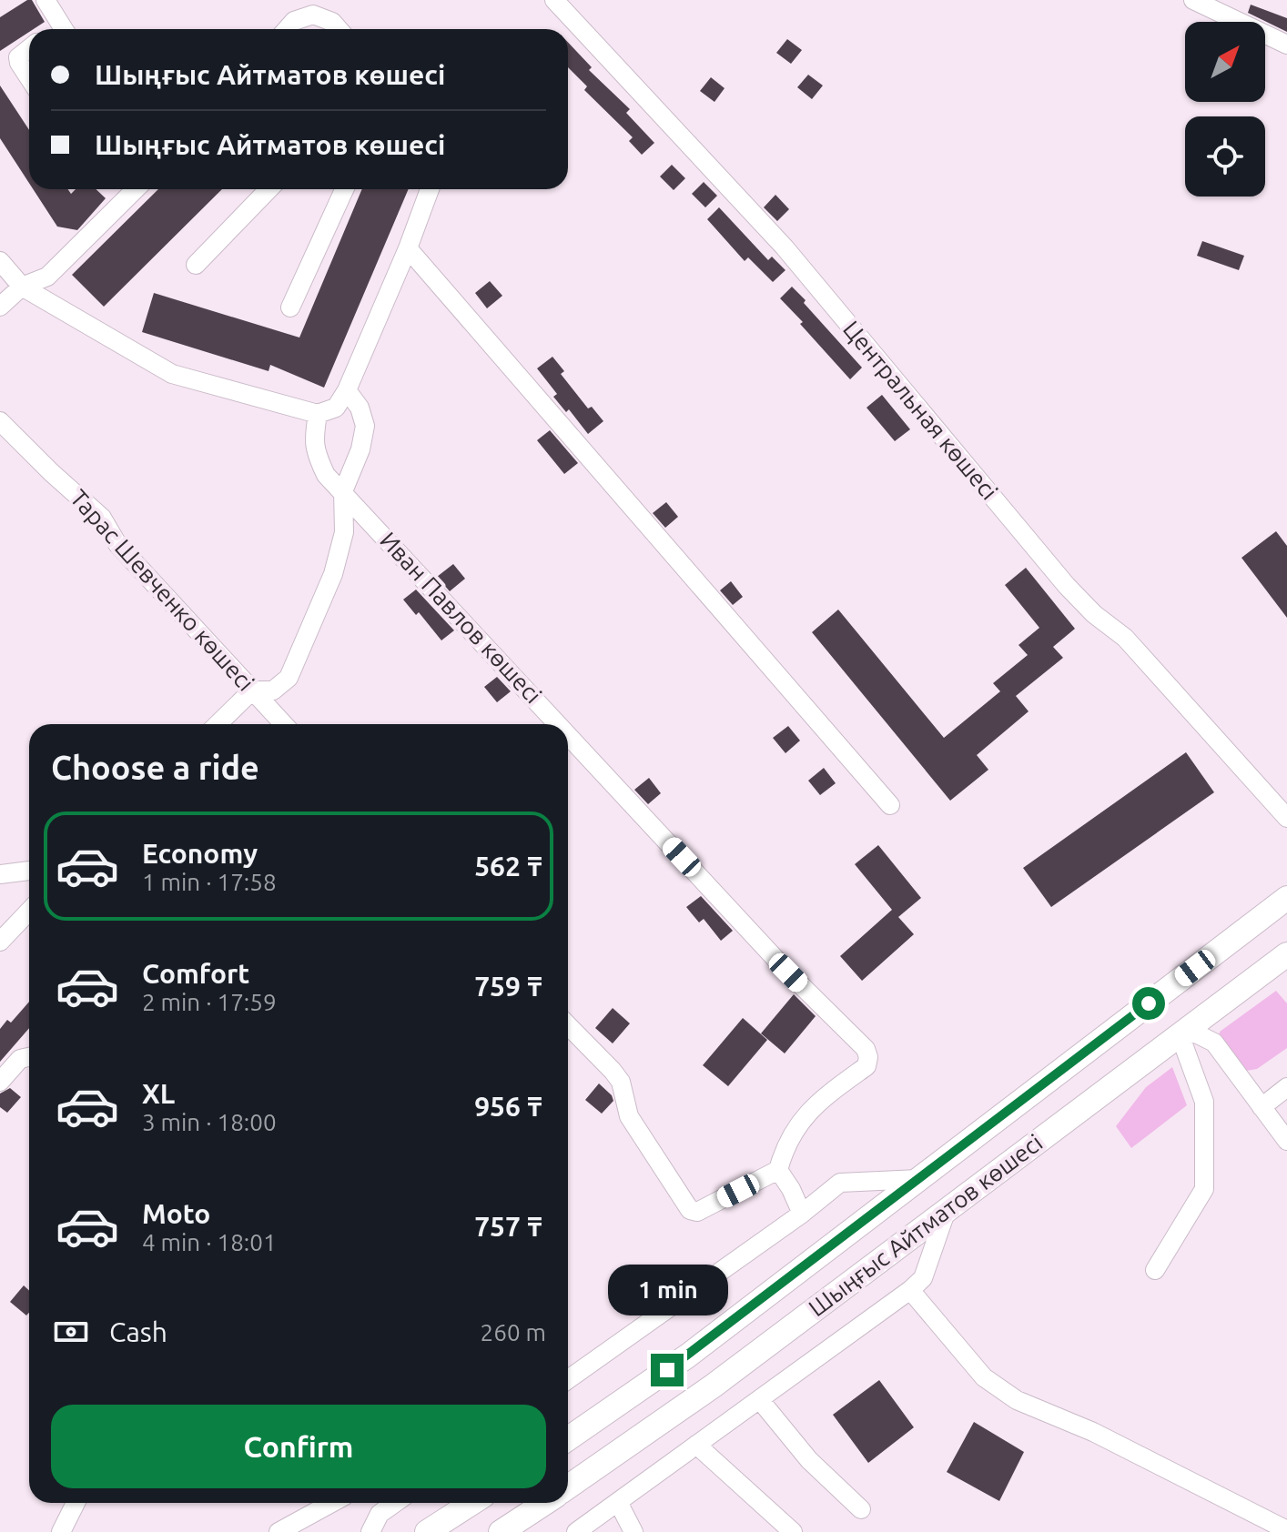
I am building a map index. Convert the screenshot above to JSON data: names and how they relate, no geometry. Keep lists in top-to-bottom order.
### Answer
{
  "streets": {
    "main road": ["Шыңғыс Айтматов көшесі"],
    "street": ["Центральная көшесі", "Тарас Шевченко көшесі", "Иван Павлов көшесі"]
  },
  "north": "top right",
  "page": {
    "banner": ["Шыңғыс Айтматов көшесі", "Шыңғыс Айтматов көшесі"],
    "heading": "Choose a ride",
    "list": [
      {
        "name": "Economy",
        "note": "1 min · 17:58",
        "value": "562 ₸"
      },
      {
        "name": "Comfort",
        "note": "2 min · 17:59",
        "value": "759 ₸"
      },
      {
        "name": "XL",
        "note": "3 min · 18:00",
        "value": "956 ₸"
      },
      {
        "name": "Moto",
        "note": "4 min · 18:01",
        "value": "757 ₸"
      }
    ],
    "bubble": "1 min",
    "pay": ["Cash", "260 m"],
    "buttons": "Confirm"
  }
}
